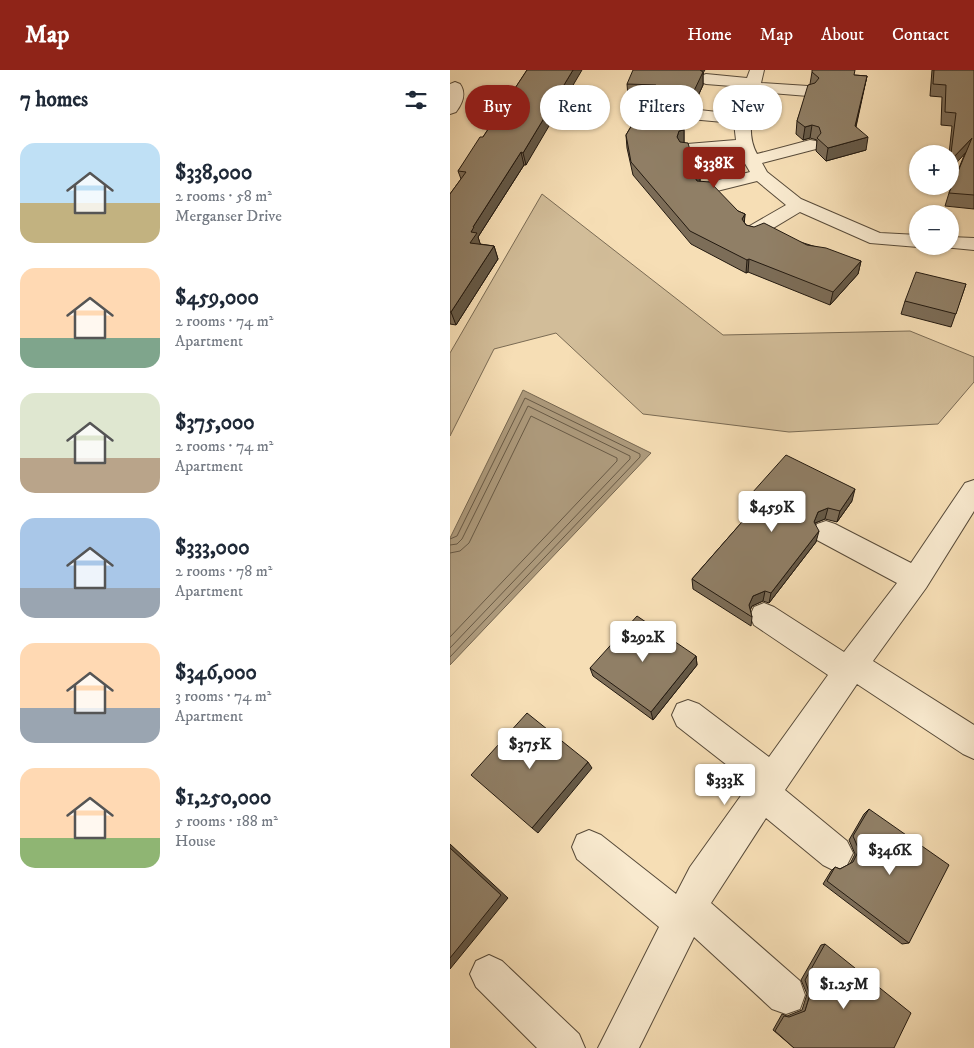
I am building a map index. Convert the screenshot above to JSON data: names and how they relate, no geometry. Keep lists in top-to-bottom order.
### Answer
{
  "page": {
    "header": "Map",
    "nav": [
      "Home",
      "Map",
      "About",
      "Contact"
    ],
    "heading": "7 homes",
    "chip": [
      "Buy",
      "Rent",
      "Filters",
      "New"
    ],
    "list": [
      {
        "name": "$338,000",
        "note": "2 rooms · 58 m² · Merganser Drive"
      },
      {
        "name": "$459,000",
        "note": "2 rooms · 74 m² · Apartment"
      },
      {
        "name": "$375,000",
        "note": "2 rooms · 74 m² · Apartment"
      },
      {
        "name": "$333,000",
        "note": "2 rooms · 78 m² · Apartment"
      },
      {
        "name": "$346,000",
        "note": "3 rooms · 74 m² · Apartment"
      },
      {
        "name": "$1,250,000",
        "note": "5 rooms · 188 m² · House"
      }
    ],
    "map_buttons": ["+", "−"],
    "price": [
      "$338K",
      "$459K",
      "$292K",
      "$375K",
      "$333K",
      "$346K",
      "$1.25M"
    ]
  }
}
